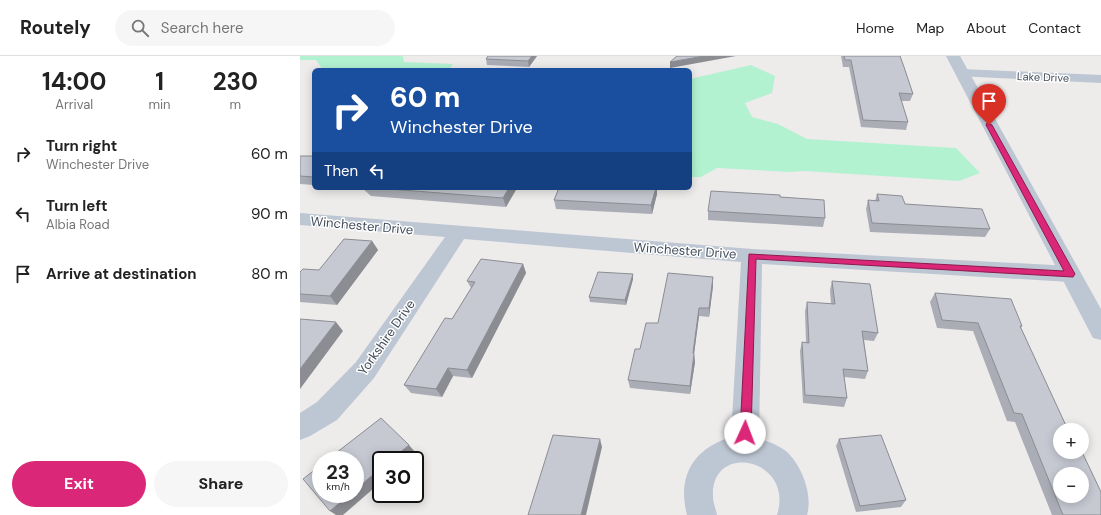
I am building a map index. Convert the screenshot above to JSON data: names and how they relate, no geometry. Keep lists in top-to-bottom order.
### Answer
{
  "streets": {
    "street": ["Lake Drive", "Winchester Drive", "Yorkshire Drive"]
  },
  "crossings": [
    ["Winchester Drive", "Yorkshire Drive"]
  ],
  "page": {
    "header": "Routely",
    "search": "Search here",
    "nav": [
      "Home",
      "Map",
      "About",
      "Contact"
    ],
    "eta": [
      "14:00",
      "Arrival",
      "1",
      "min",
      "230",
      "m"
    ],
    "turn": ["60 m", "Winchester Drive"],
    "list": [
      {
        "name": "Turn right",
        "note": "Winchester Drive",
        "value": "60 m"
      },
      {
        "name": "Turn left",
        "note": "Albia Road",
        "value": "90 m"
      },
      {
        "name": "Arrive at destination",
        "value": "80 m"
      }
    ],
    "then": "Then",
    "map_buttons": ["+", "−"],
    "speed": "23 km/h",
    "limit": "30",
    "buttons": ["Exit", "Share"]
  }
}
